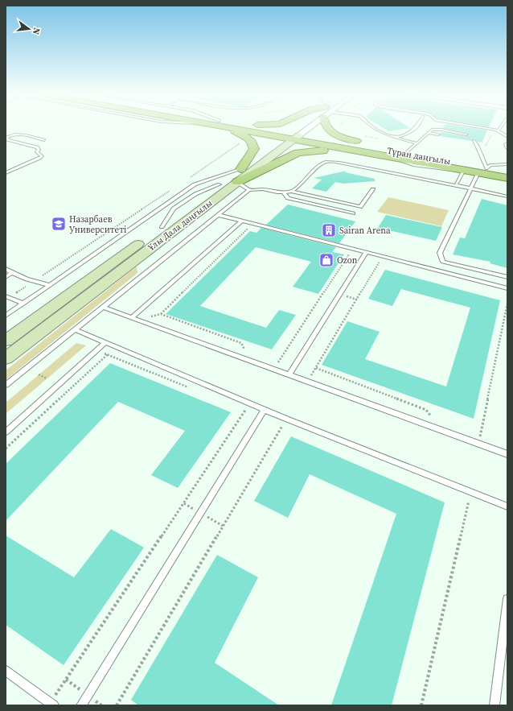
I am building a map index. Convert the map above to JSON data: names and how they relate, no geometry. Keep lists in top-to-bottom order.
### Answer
{
  "streets": {
    "main road": ["Тұран даңғылы", "Ұлы Дала даңғылы"]
  },
  "crossings": [
    ["Тұран даңғылы", "Ұлы Дала даңғылы"]
  ],
  "places": {
    "school or university": ["Назарбаев Университеті"],
    "building": ["Sairan Arena"],
    "shop": ["Ozon"]
  },
  "north": "right"
}
